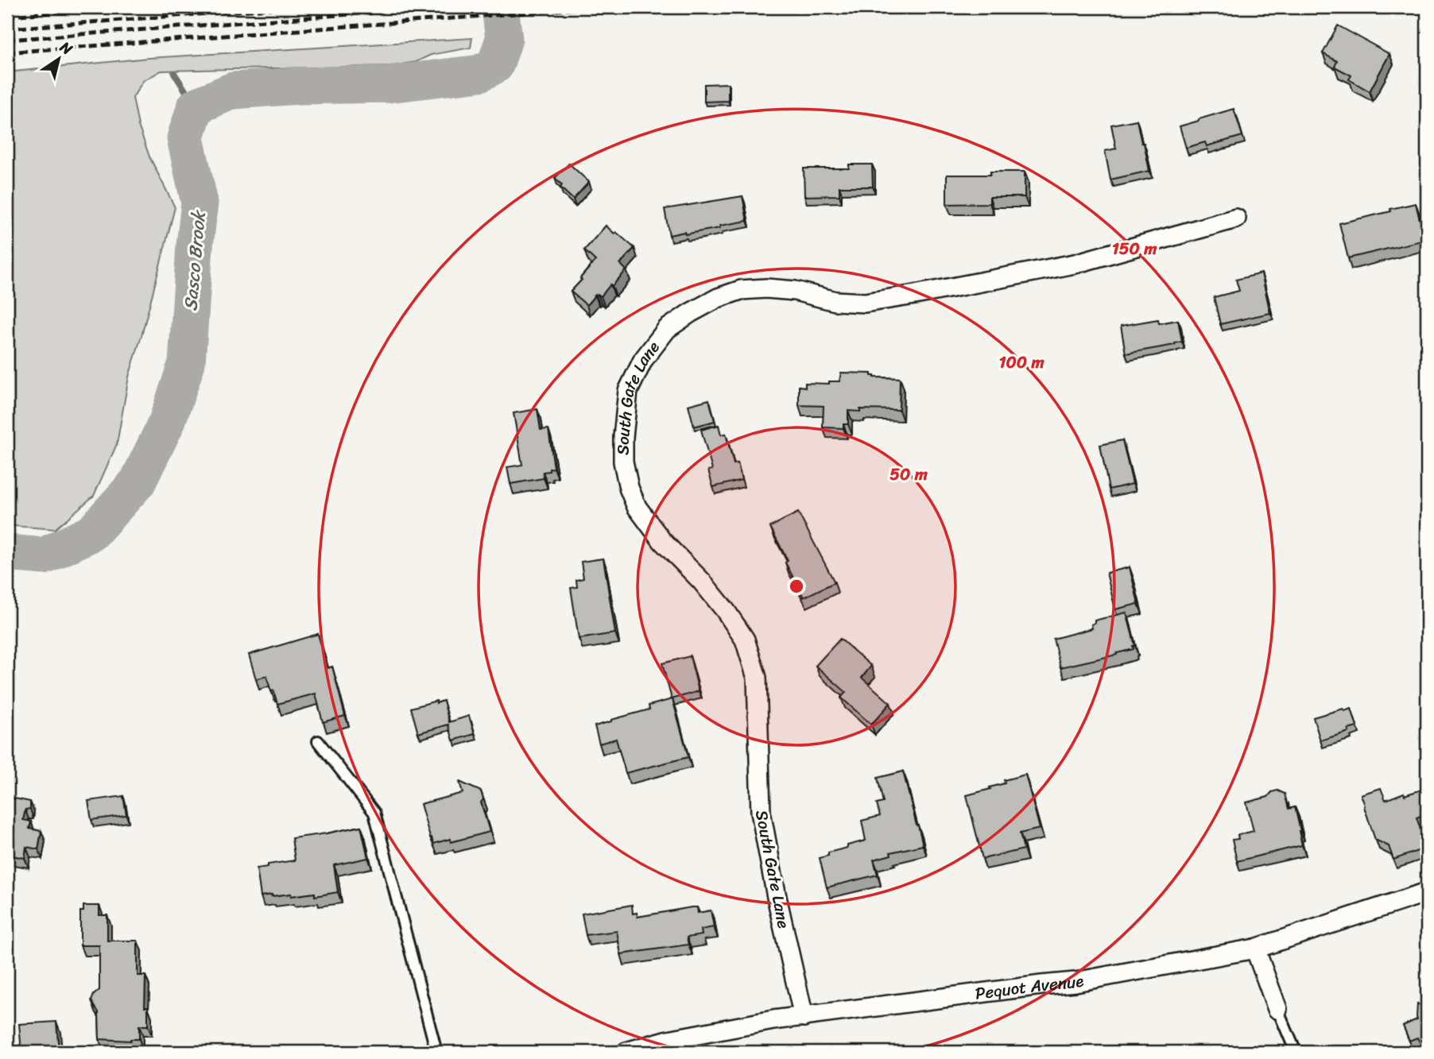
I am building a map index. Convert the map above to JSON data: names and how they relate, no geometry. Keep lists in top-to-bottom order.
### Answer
{
  "streets": {
    "street": ["South Gate Lane", "Pequot Avenue"]
  },
  "crossings": [
    ["South Gate Lane", "Pequot Avenue"]
  ],
  "water": ["Sasco Brook"],
  "north": "top right",
  "rings": ["150 m", "100 m", "50 m"]
}
